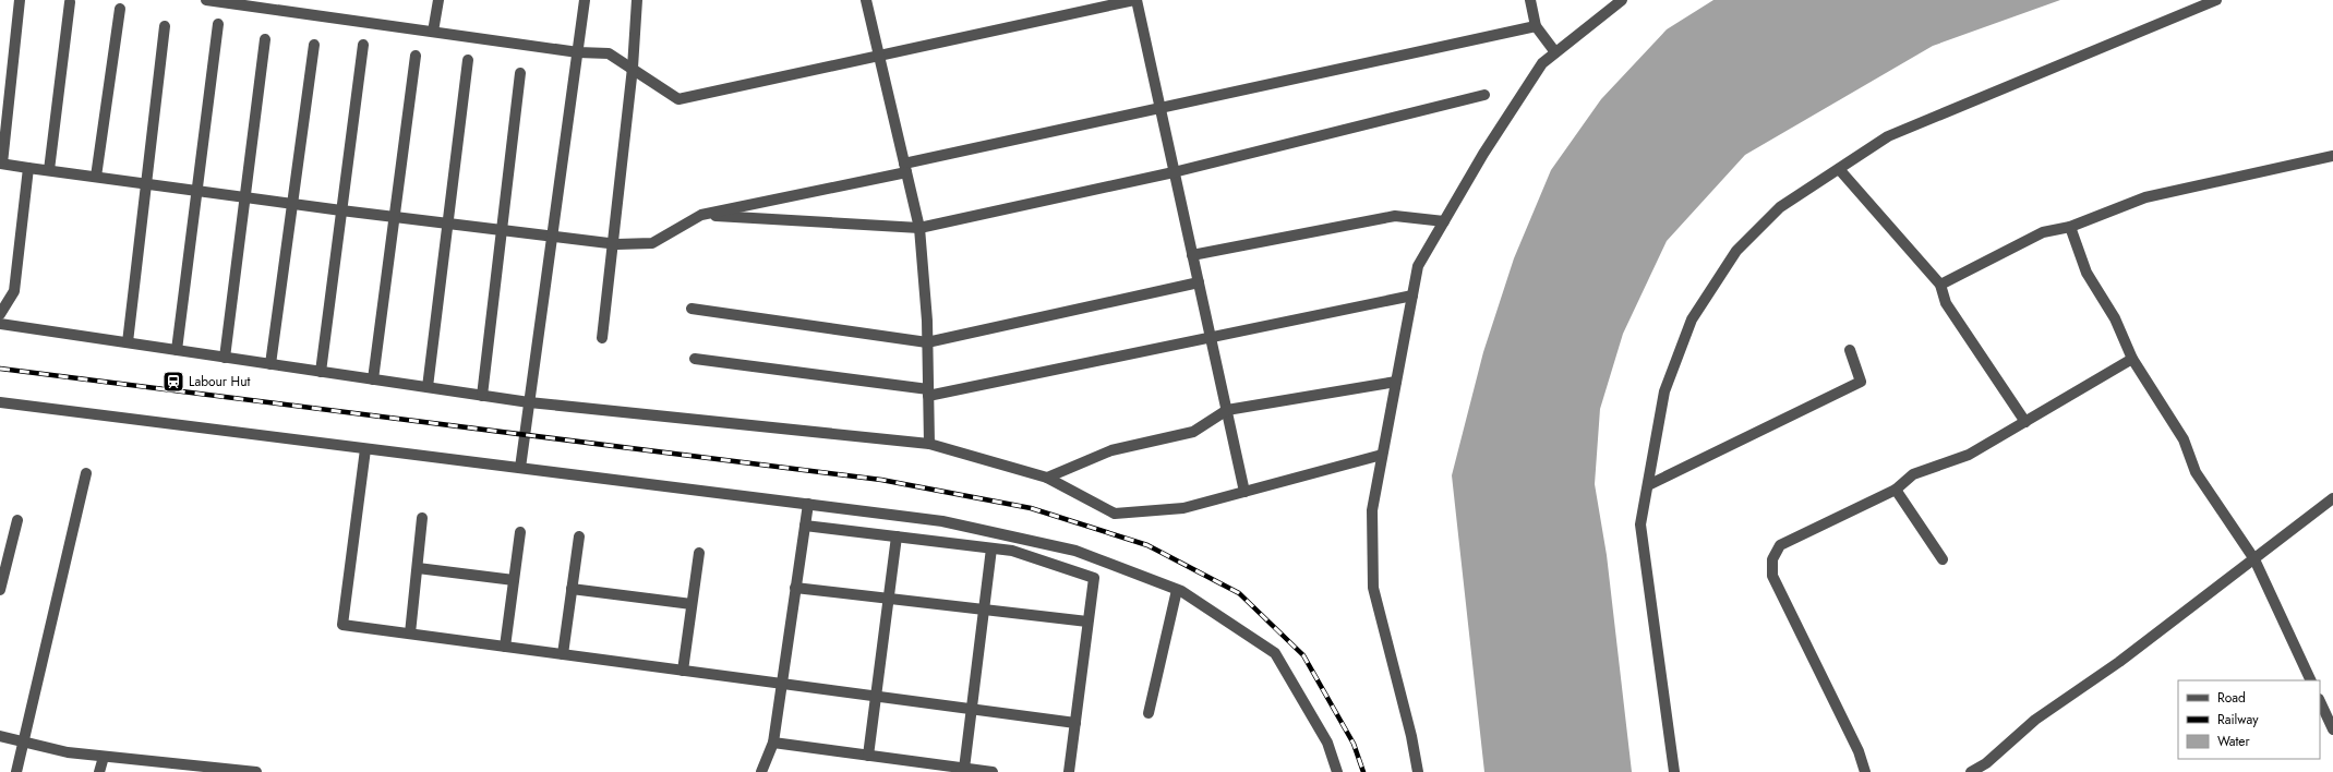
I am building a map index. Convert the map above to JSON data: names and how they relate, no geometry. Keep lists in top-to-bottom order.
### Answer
{
  "places": {
    "station": ["Labour Hut"]
  },
  "legend": ["Road", "Railway", "Water"]
}
